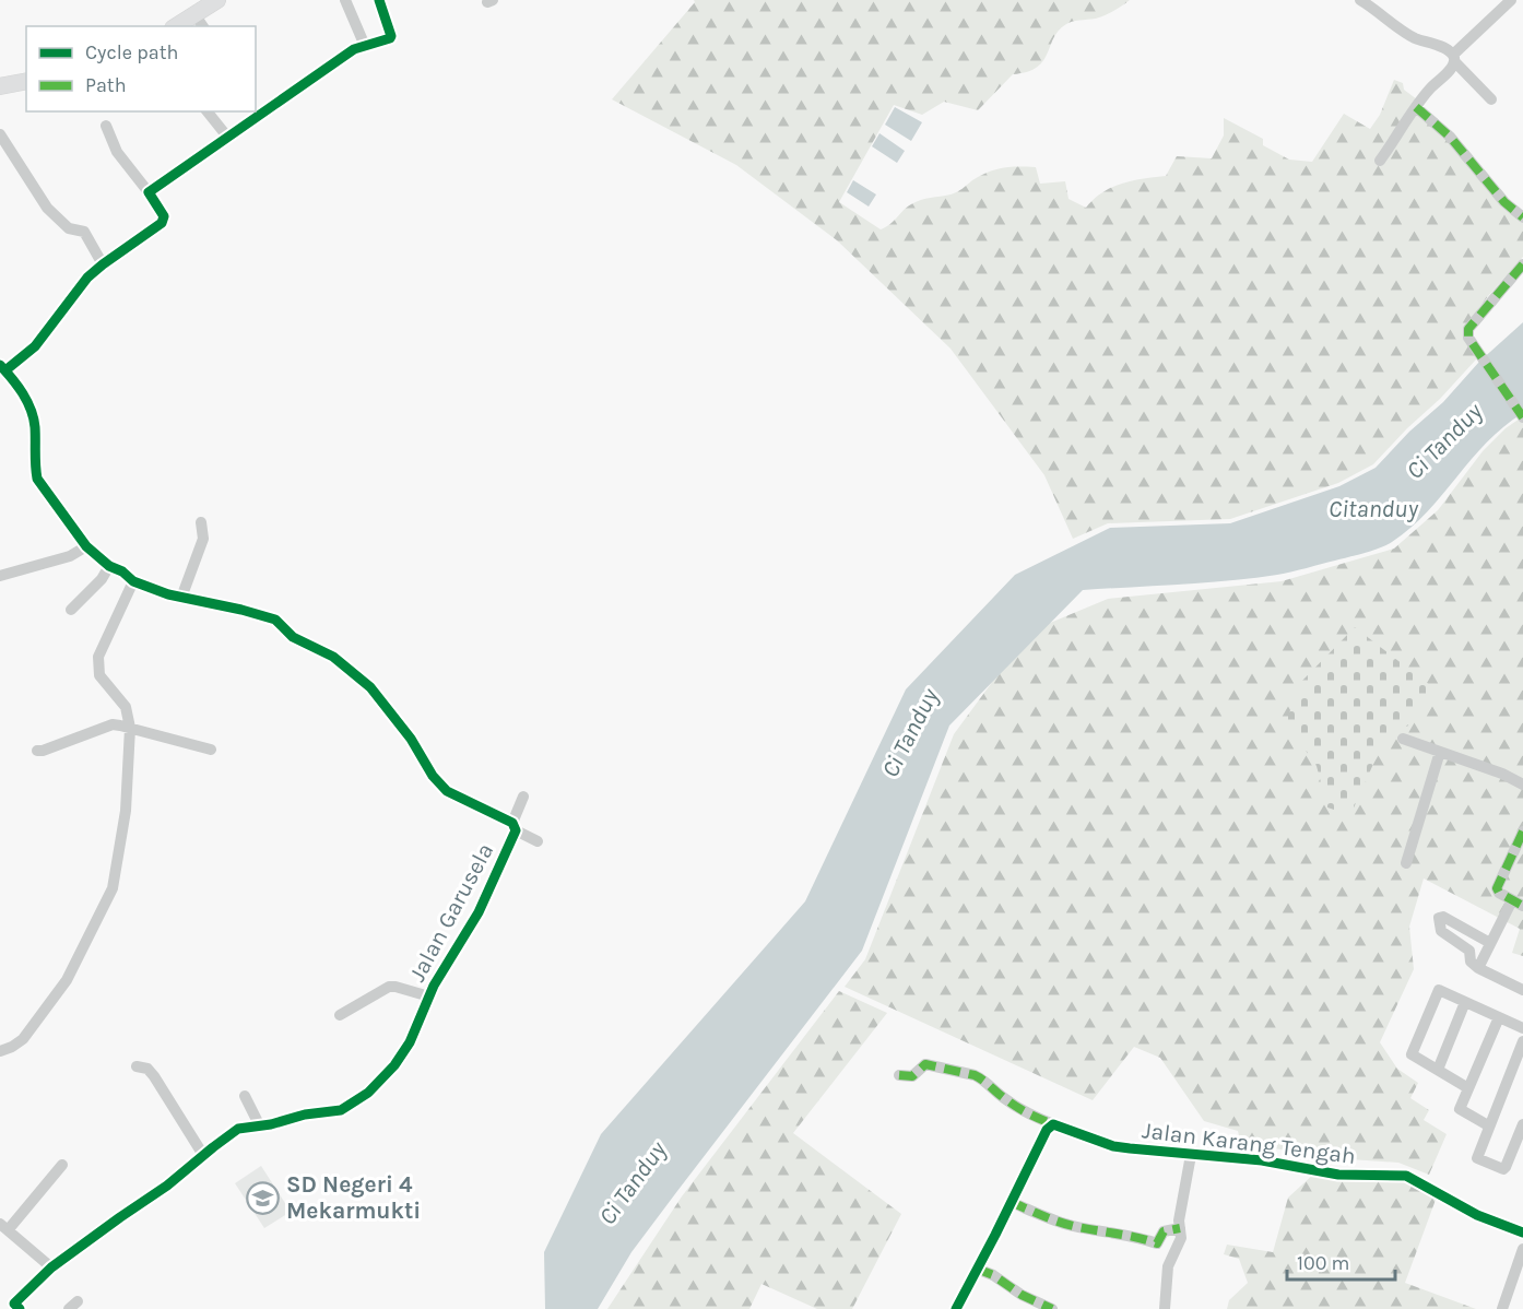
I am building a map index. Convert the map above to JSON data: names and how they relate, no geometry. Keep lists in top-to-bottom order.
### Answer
{
  "streets": {
    "street": ["Jalan Garusela", "Jalan Karang Tengah"]
  },
  "water": ["Ci Tanduy", "Citanduy"],
  "places": {
    "school or university": ["SD Negeri 4 Mekarmukti"]
  },
  "legend": ["Cycle path", "Path"],
  "scale_bar": "100 m"
}
